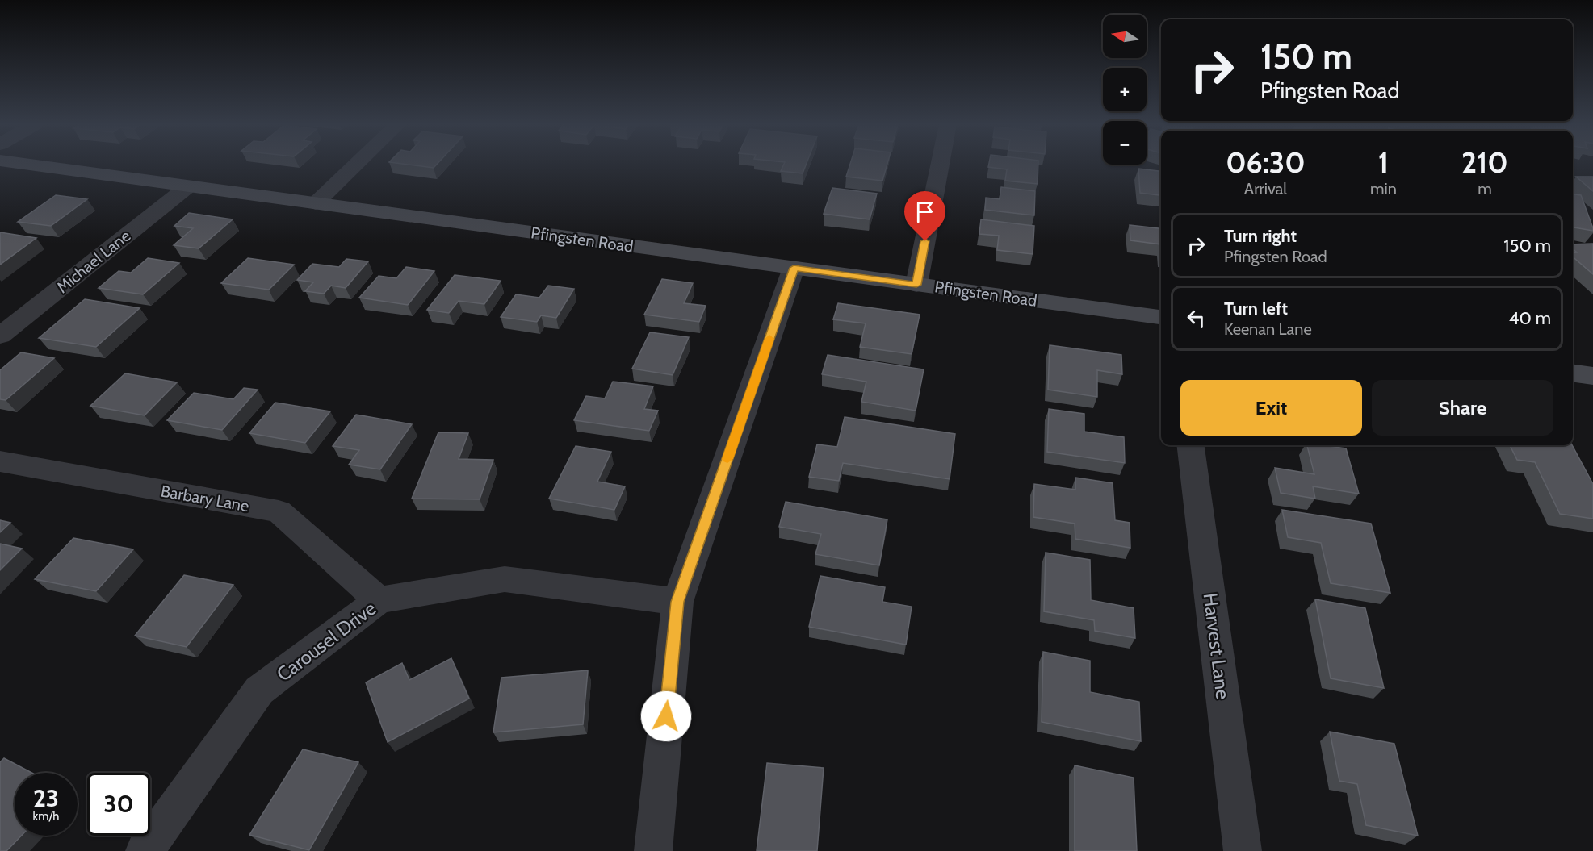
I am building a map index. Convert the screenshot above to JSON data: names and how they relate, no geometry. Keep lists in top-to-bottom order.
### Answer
{
  "streets": {
    "main road": ["Pfingsten Road"],
    "street": [
      "Michael Lane",
      "Barbary Lane",
      "Carousel Drive",
      "Harvest Lane"
    ]
  },
  "crossings": [
    ["Pfingsten Road", "Michael Lane"],
    ["Barbary Lane", "Carousel Drive"]
  ],
  "north": "left",
  "page": {
    "map_buttons": ["+", "−"],
    "turn": ["150 m", "Pfingsten Road"],
    "eta": [
      "06:30",
      "Arrival",
      "1",
      "min",
      "210",
      "m"
    ],
    "list": [
      {
        "name": "Turn right",
        "note": "Pfingsten Road",
        "value": "150 m"
      },
      {
        "name": "Turn left",
        "note": "Keenan Lane",
        "value": "40 m"
      }
    ],
    "buttons": ["Exit", "Share"],
    "speed": "23 km/h",
    "limit": "30"
  }
}
